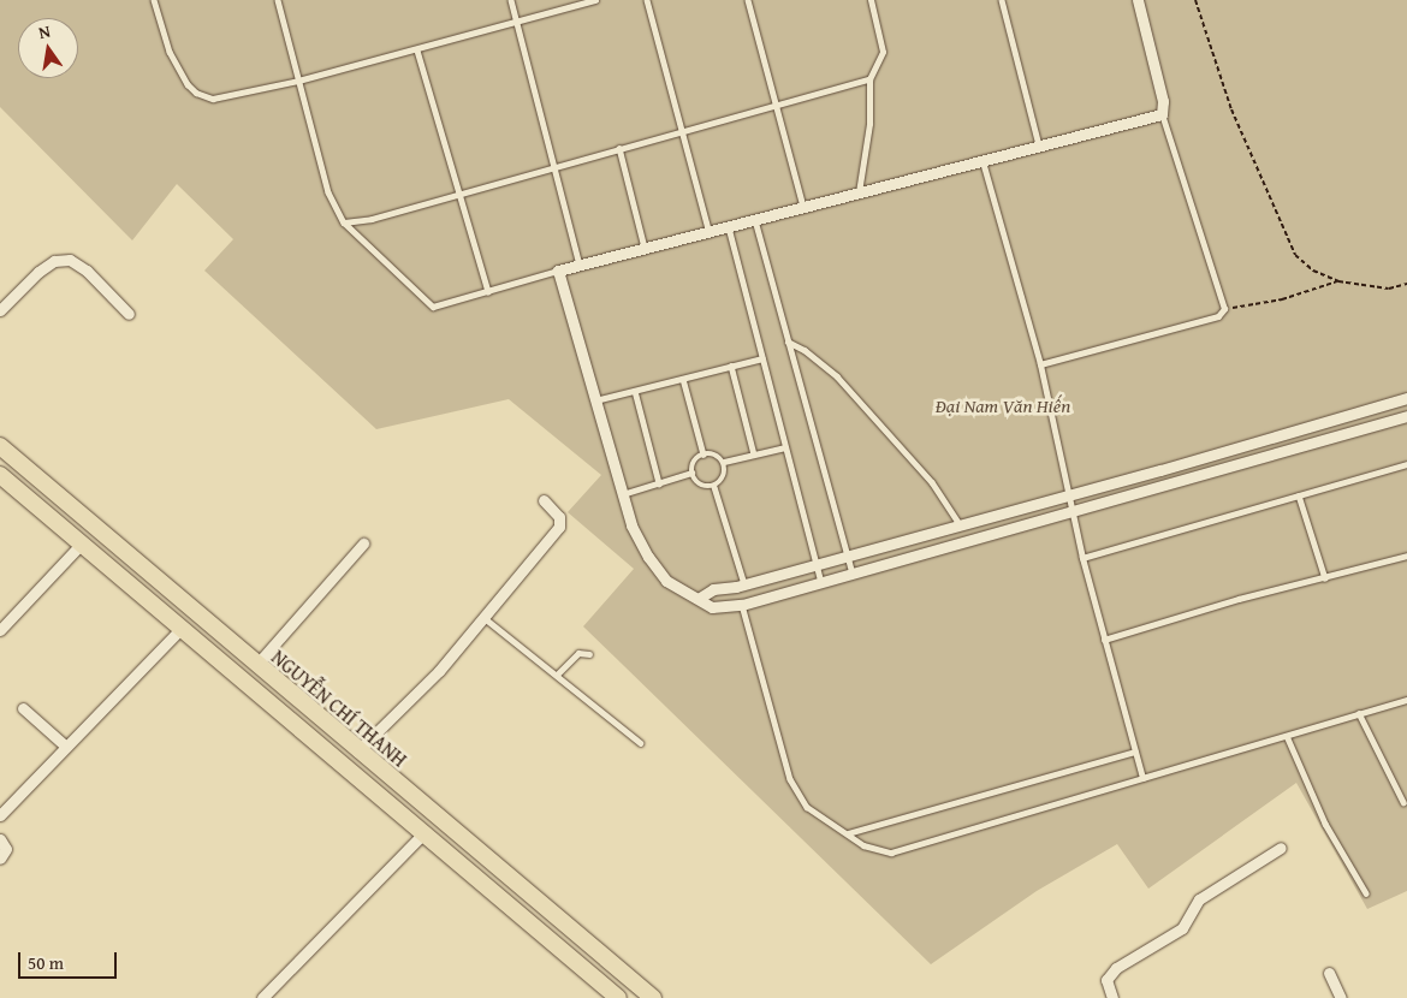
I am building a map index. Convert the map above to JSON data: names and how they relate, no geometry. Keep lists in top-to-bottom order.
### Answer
{
  "streets": {
    "main road": ["NGUYỄN CHÍ THANH"]
  },
  "parks": ["Đại Nam Văn Hiến"],
  "scale_bar": "50 m",
  "north": "top"
}
